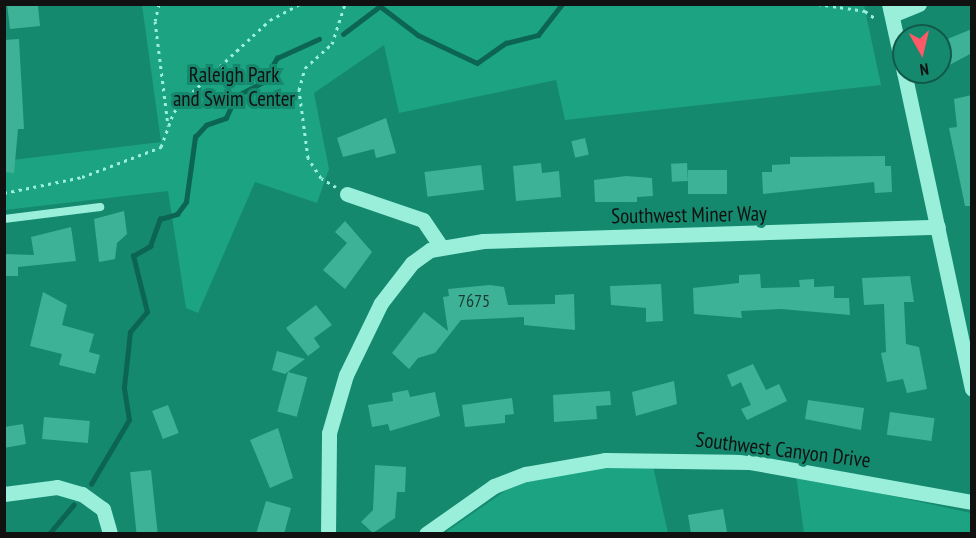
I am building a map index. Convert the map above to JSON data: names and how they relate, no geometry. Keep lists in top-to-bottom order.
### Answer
{
  "streets": {
    "street": ["Southwest Miner Way", "Southwest Canyon Drive"]
  },
  "parks": ["Raleigh Park and Swim Center"],
  "house_numbers": ["7675"],
  "north": "bottom"
}
